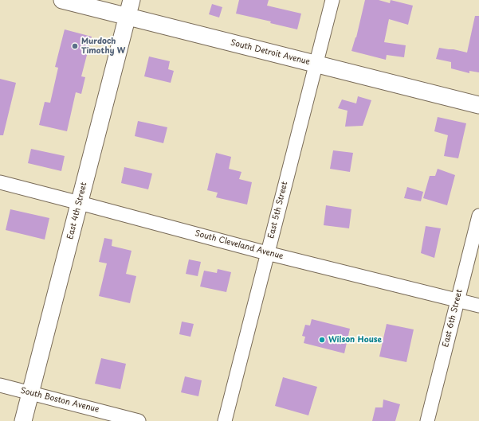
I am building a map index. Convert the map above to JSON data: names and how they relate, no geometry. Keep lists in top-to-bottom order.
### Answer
{
  "streets": {
    "street": [
      "South Detroit Avenue",
      "East 5th Street",
      "East 4th Street",
      "South Cleveland Avenue",
      "East 6th Street",
      "South Boston Avenue"
    ]
  },
  "crossings": [
    ["South Detroit Avenue", "East 5th Street"],
    ["South Detroit Avenue", "East 4th Street"],
    ["East 5th Street", "South Cleveland Avenue"],
    ["East 4th Street", "South Cleveland Avenue"],
    ["East 4th Street", "South Boston Avenue"],
    ["South Cleveland Avenue", "East 6th Street"]
  ],
  "places": ["Murdoch Timothy W", "Wilson House"]
}
